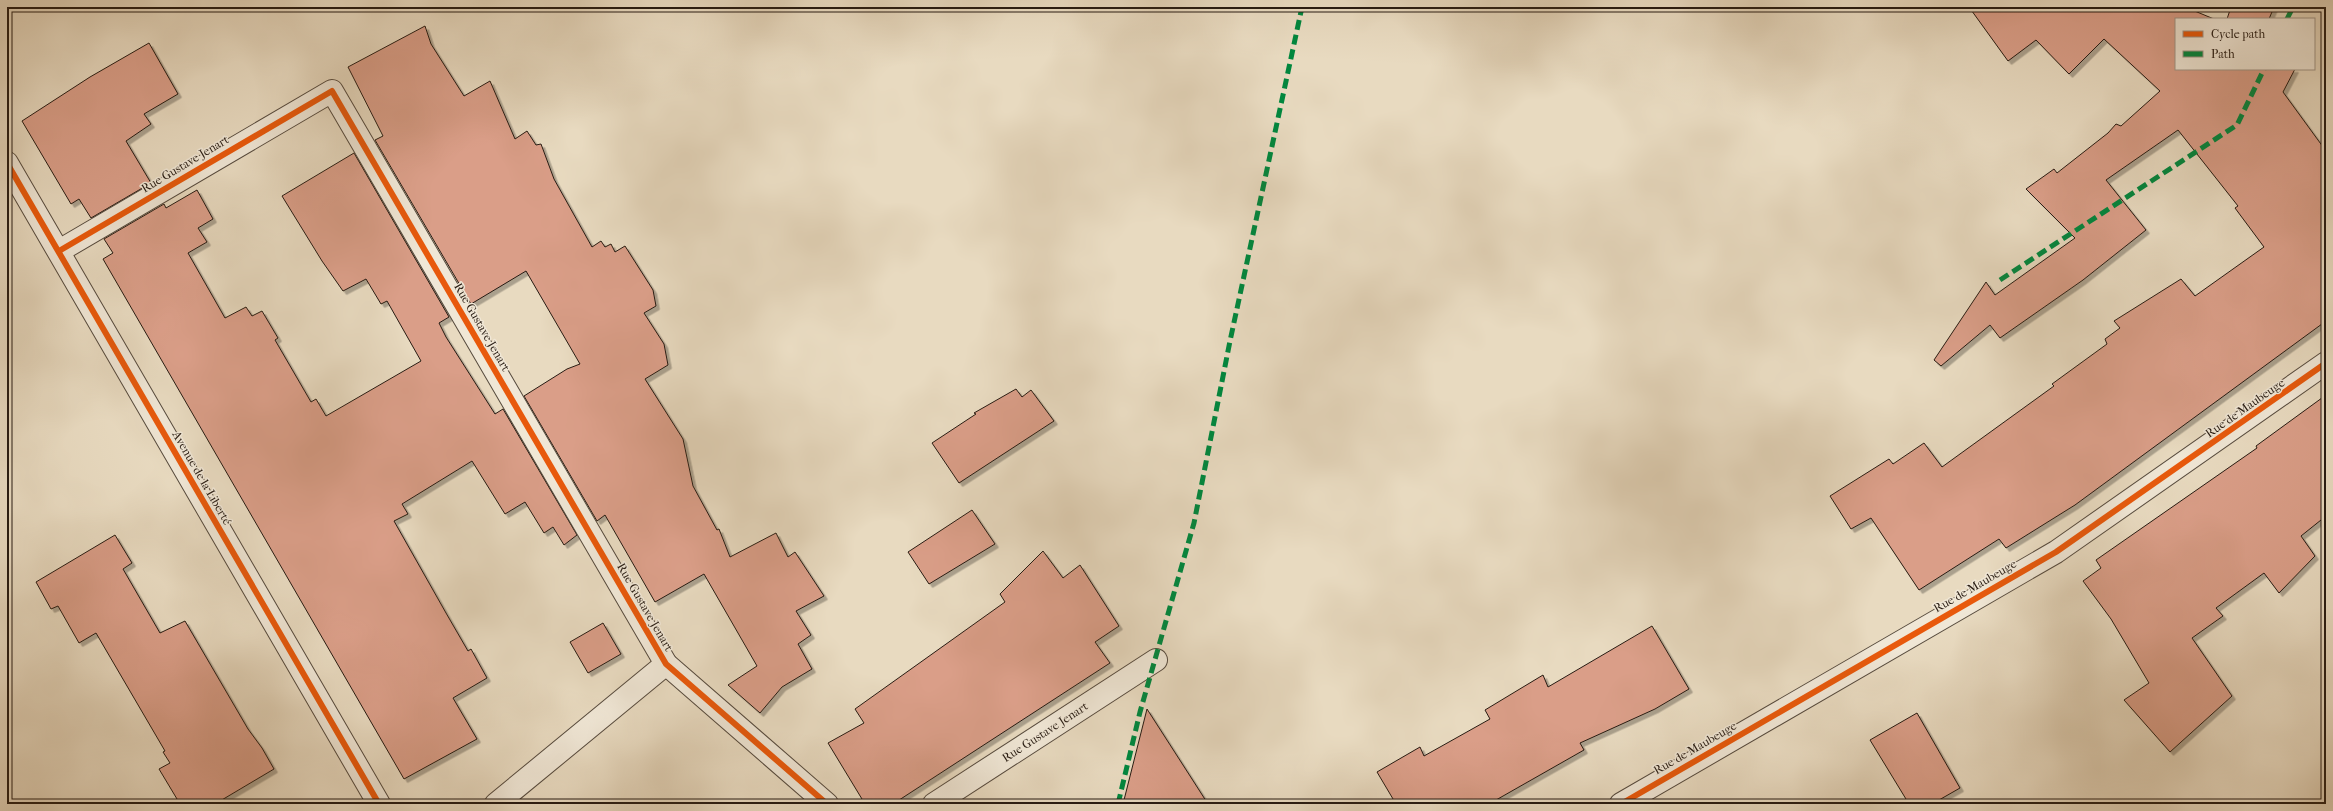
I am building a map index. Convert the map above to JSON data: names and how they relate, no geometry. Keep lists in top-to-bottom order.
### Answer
{
  "streets": {
    "street": ["Rue Gustave Jenart", "Rue de Maubeuge", "Avenue de la Liberté"]
  },
  "crossings": [
    ["Rue Gustave Jenart", "Avenue de la Liberté"]
  ],
  "legend": ["Cycle path", "Path"]
}
